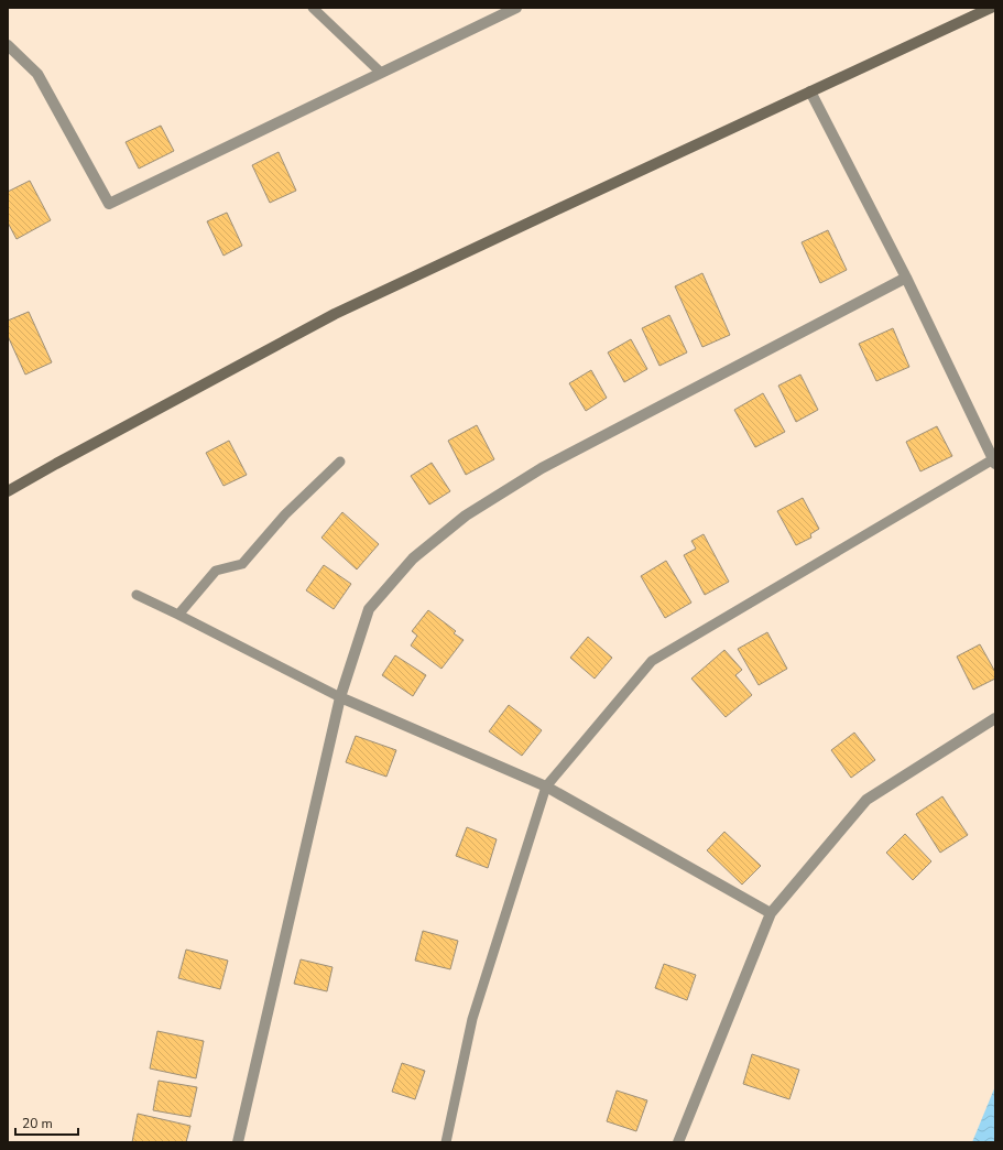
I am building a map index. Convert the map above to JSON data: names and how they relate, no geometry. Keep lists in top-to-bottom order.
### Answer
{
  "scale_bar": "20 m"
}
